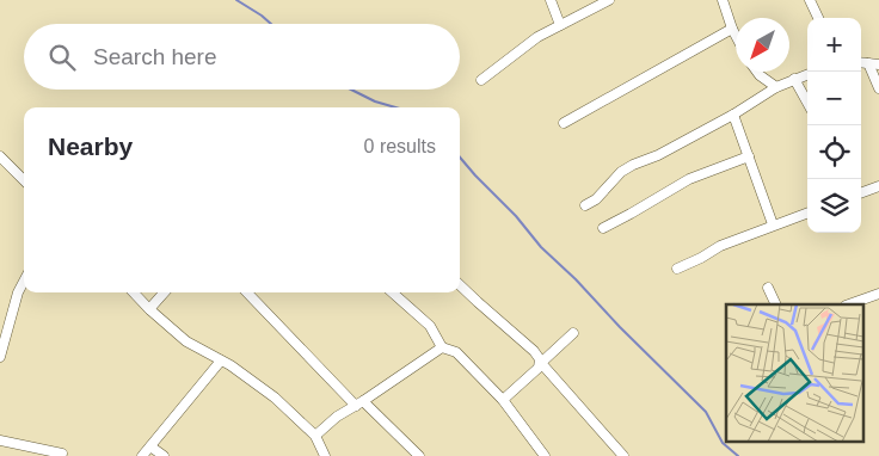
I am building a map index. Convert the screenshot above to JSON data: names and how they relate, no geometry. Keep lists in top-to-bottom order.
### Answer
{
  "north": "bottom left",
  "page": {
    "map_buttons": ["+", "−"],
    "search": "Search here",
    "heading": ["Nearby", "0 results"]
  }
}
